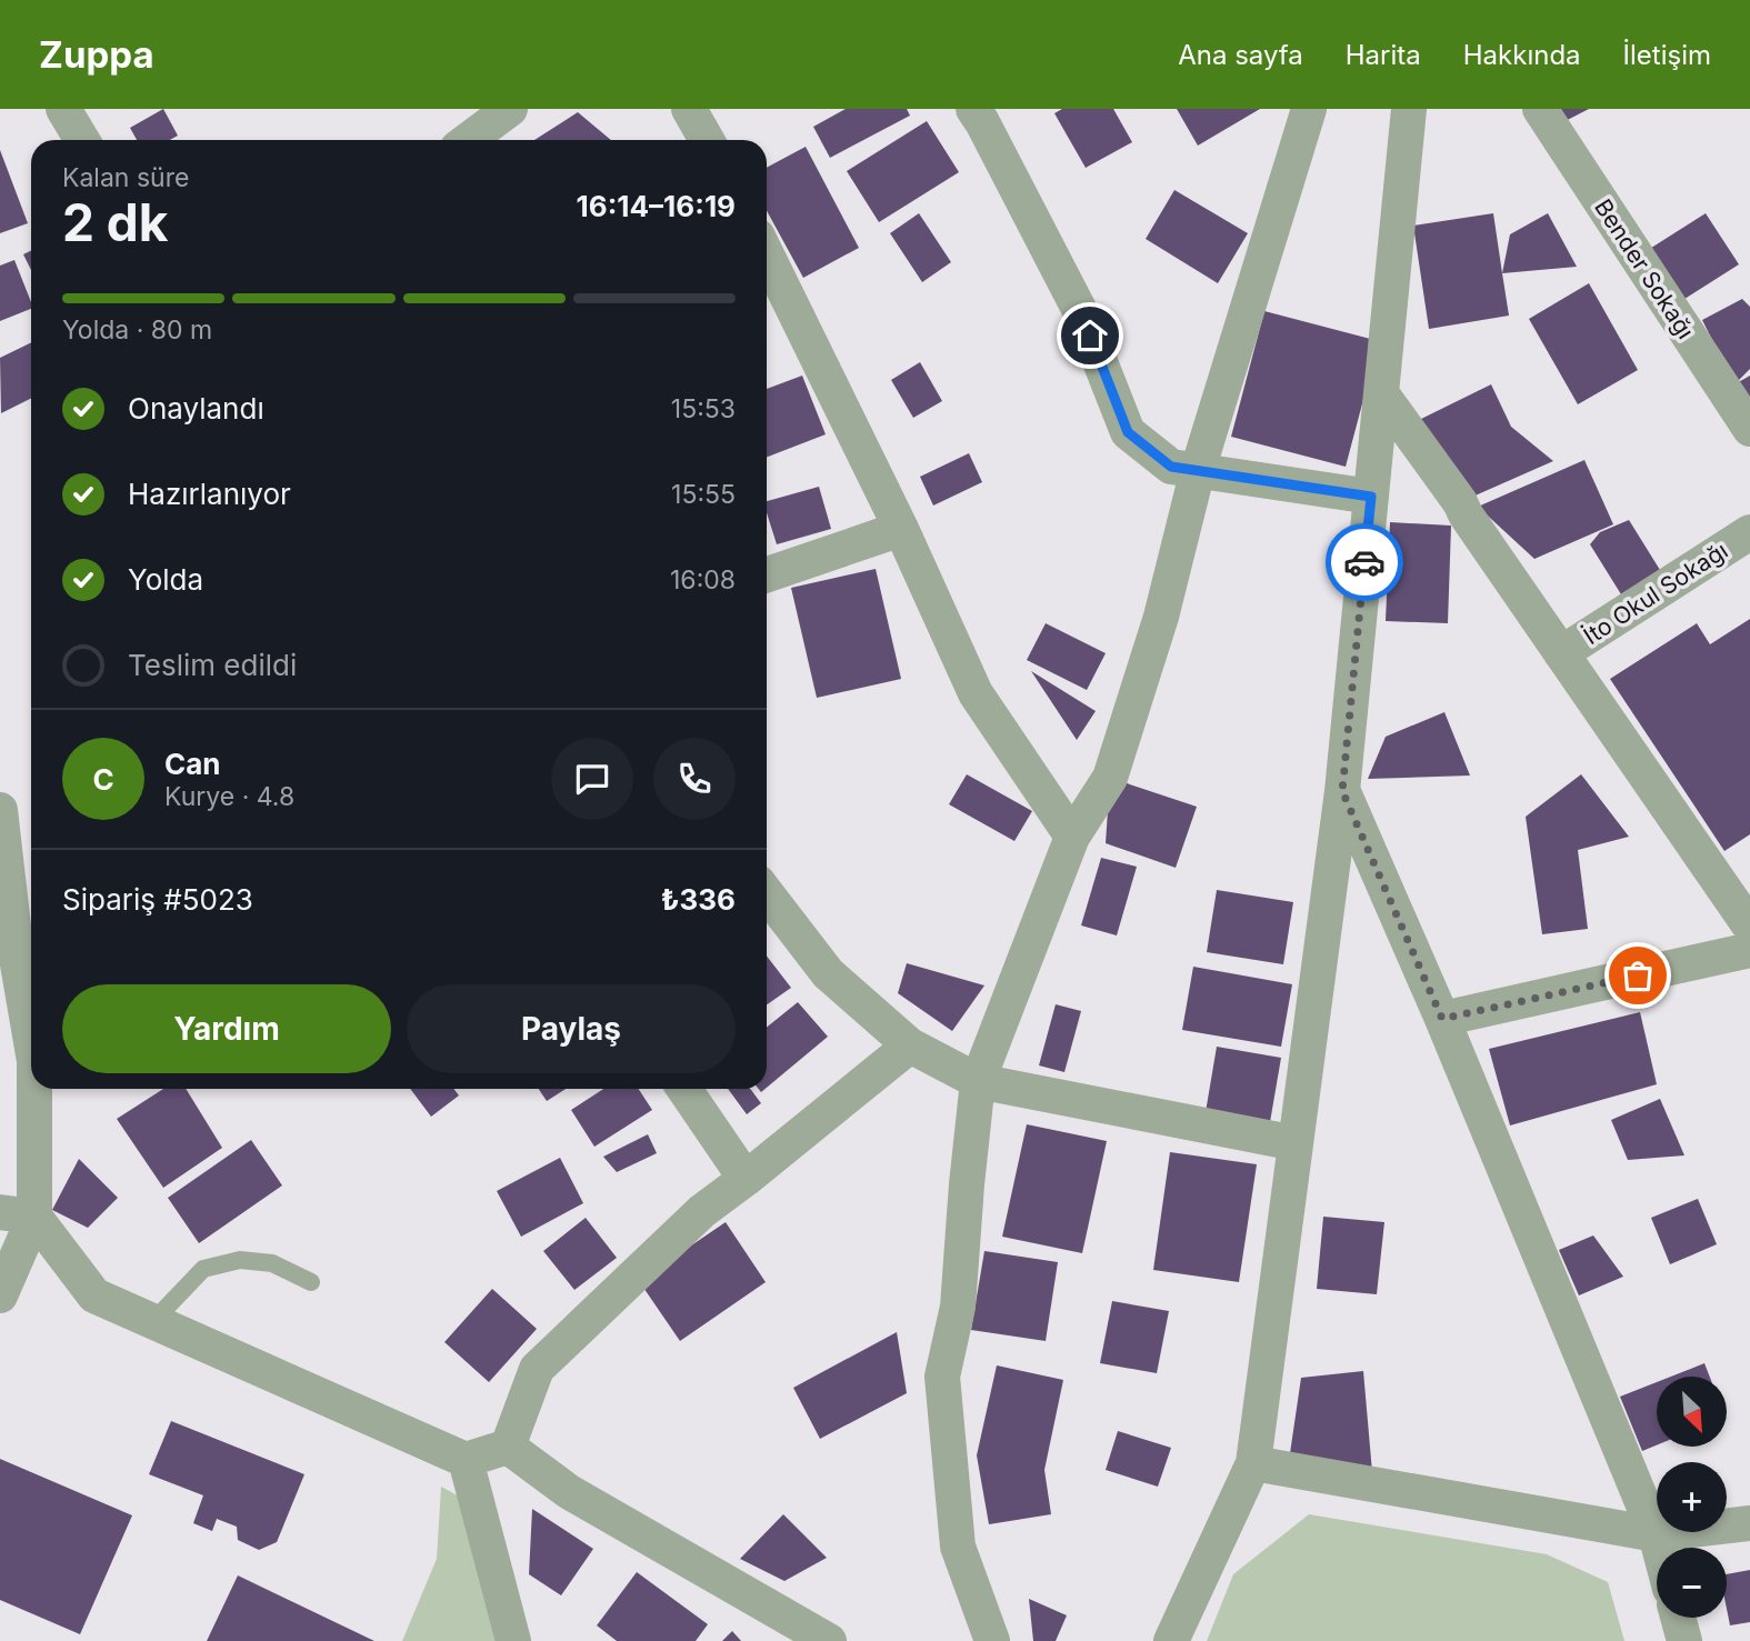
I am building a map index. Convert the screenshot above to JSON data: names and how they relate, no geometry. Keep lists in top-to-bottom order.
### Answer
{
  "streets": {
    "street": ["Bender Sokağı", "İto Okul Sokağı"]
  },
  "north": "bottom right",
  "page": {
    "header": "Zuppa",
    "nav": [
      "Ana sayfa",
      "Harita",
      "Hakkında",
      "İletişim"
    ],
    "heading": ["2 dk", "Kalan süre", "16:14–16:19"],
    "panel": [
      "Can",
      "Kurye · 4.8",
      "Sipariş #5023",
      "₺336"
    ],
    "bar": "Yolda · 80 m",
    "list": [
      ["Onaylandı", "15:53"],
      ["Hazırlanıyor", "15:55"],
      ["Yolda", "16:08"],
      "Teslim edildi"
    ],
    "round": "C",
    "buttons": ["Yardım", "Paylaş"],
    "map_buttons": ["+", "−"]
  }
}
